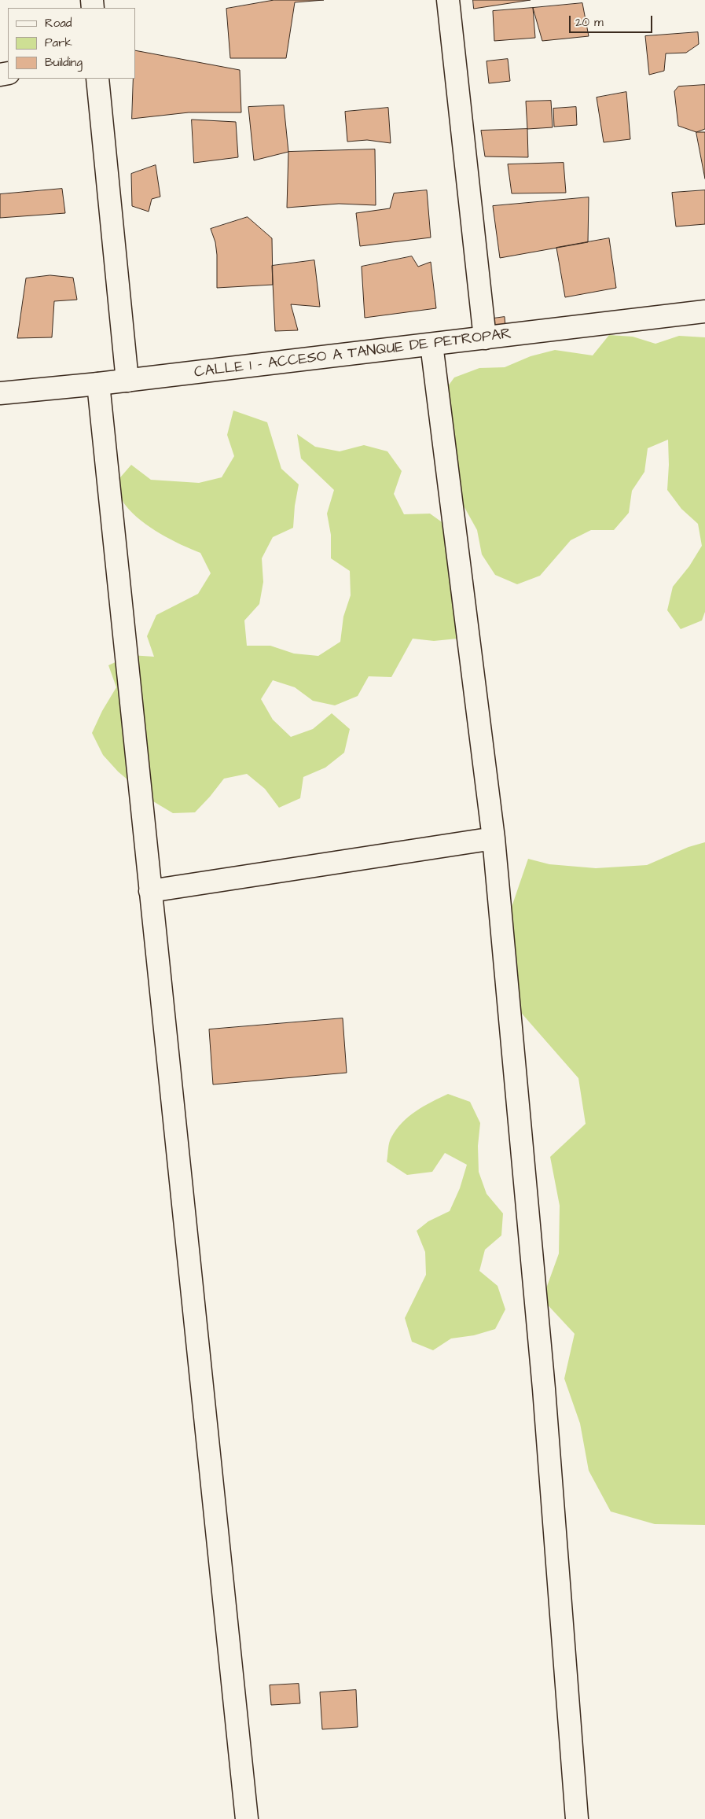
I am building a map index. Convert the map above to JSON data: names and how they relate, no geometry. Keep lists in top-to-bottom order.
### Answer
{
  "streets": {
    "street": ["CALLE 1 - ACCESO A TANQUE DE PETROPAR"]
  },
  "legend": ["Road", "Park", "Building"],
  "scale_bar": "20 m"
}
